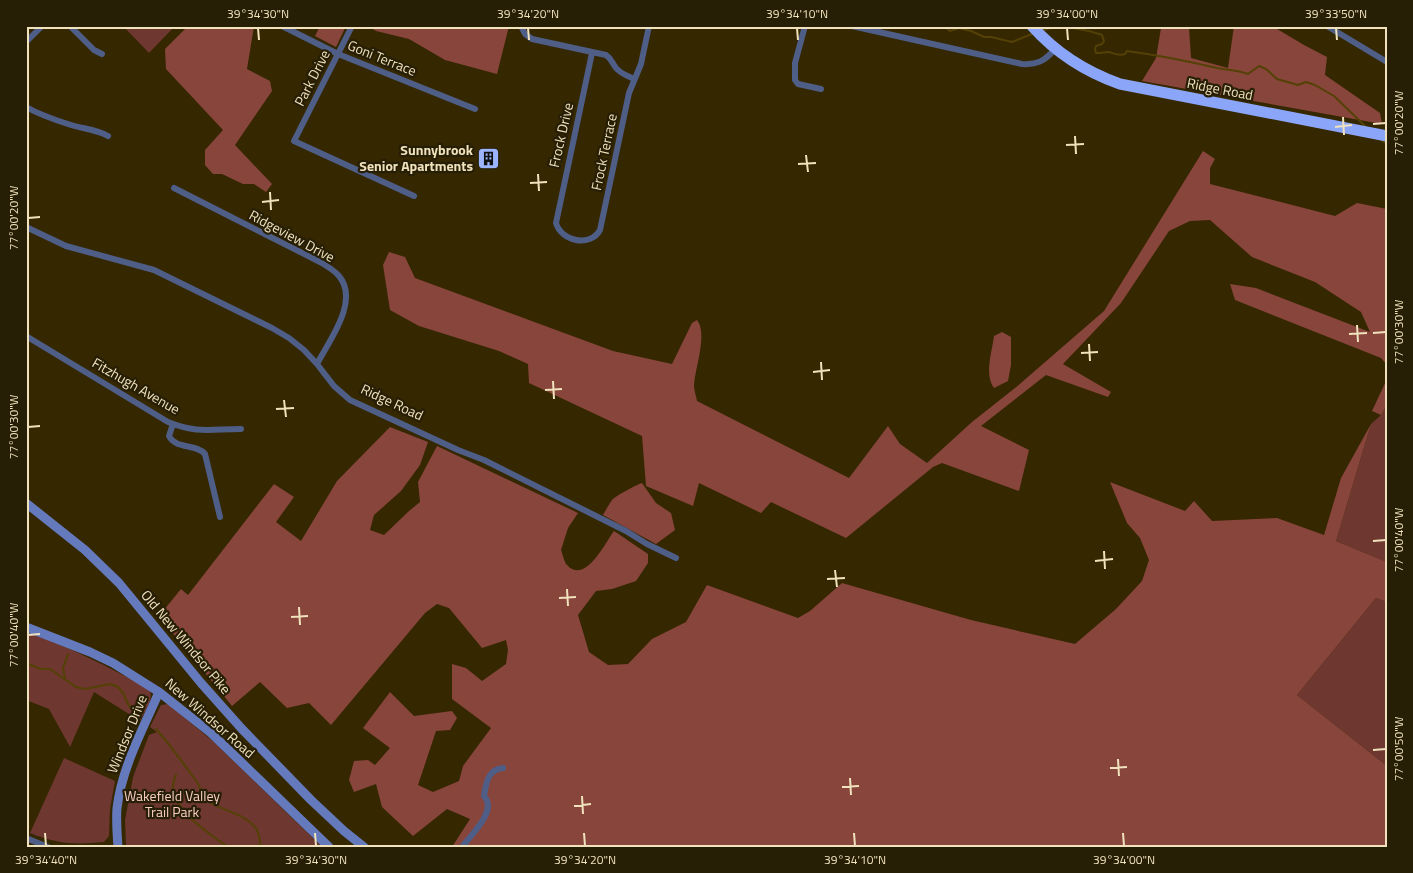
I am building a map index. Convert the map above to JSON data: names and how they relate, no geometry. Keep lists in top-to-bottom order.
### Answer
{
  "streets": {
    "highway": ["Ridge Road"],
    "street": [
      "Goni Terrace",
      "Park Drive",
      "Frock Drive",
      "Frock Terrace",
      "Ridgeview Drive",
      "Fitzhugh Avenue",
      "Old New Windsor Pike",
      "New Windsor Road",
      "Windsor Drive"
    ]
  },
  "crossings": [
    ["Goni Terrace", "Park Drive"],
    ["Ridge Road", "Ridgeview Drive"],
    ["Frock Drive", "Frock Terrace"],
    ["New Windsor Road", "Windsor Drive"]
  ],
  "parks": ["Wakefield Valley Trail Park"],
  "places": {
    "building": ["Sunnybrook Senior Apartments"]
  },
  "coordinates": [
    "39°34'30\"N",
    "39°34'20\"N",
    "39°34'10\"N",
    "39°34'00\"N",
    "39°33'50\"N",
    "77°00'20\"W",
    "77°00'30\"W",
    "77°00'40\"W",
    "77°00'50\"W",
    "39°34'40\"N"
  ]
}
